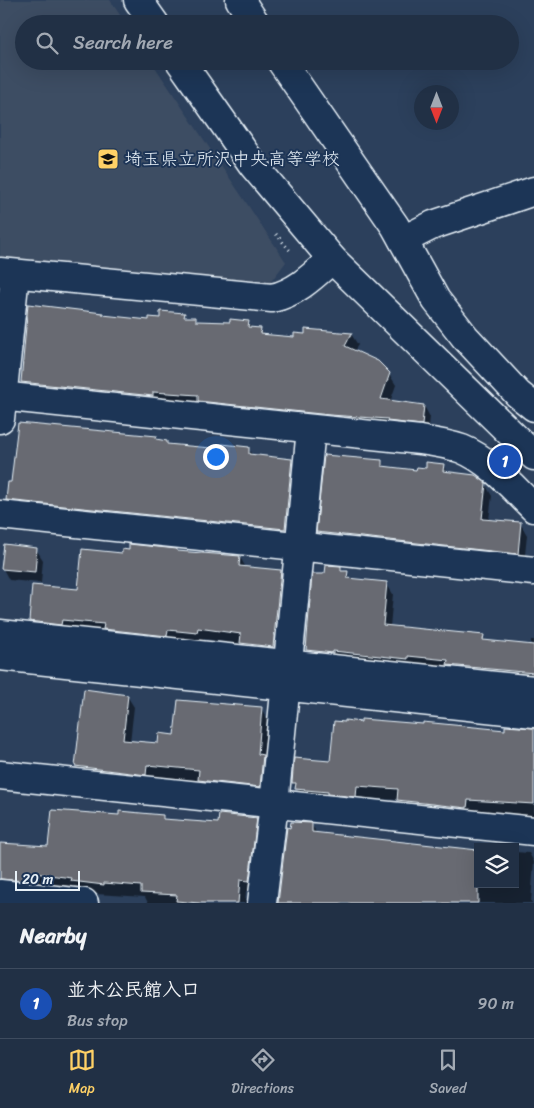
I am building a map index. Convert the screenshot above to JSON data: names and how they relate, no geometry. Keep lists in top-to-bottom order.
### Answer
{
  "places": {
    "school or university": ["埼玉県立所沢中央高等学校"]
  },
  "scale_bar": "20 m",
  "north": "bottom",
  "page": {
    "search": "Search here",
    "pins": "1",
    "scale": "20 m",
    "heading": "Nearby",
    "list": [
      {
        "mark": "1",
        "name": "並木公民館入口",
        "note": "Bus stop",
        "value": "90 m"
      }
    ],
    "nav": ["Map", "Directions", "Saved"]
  }
}
